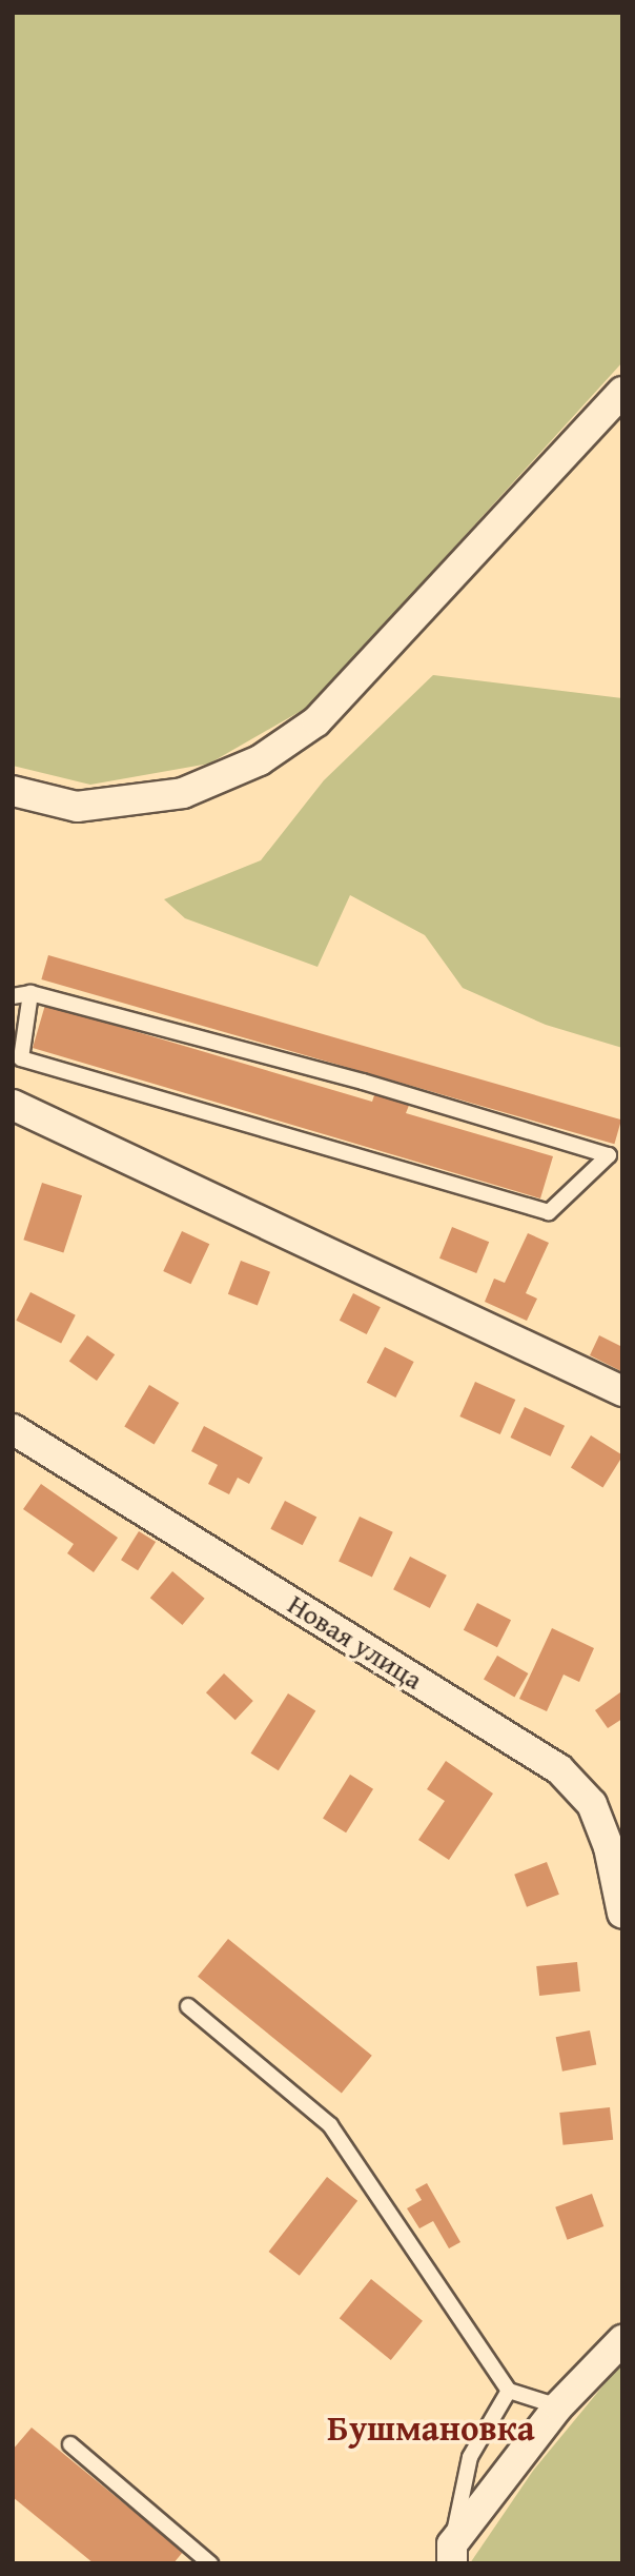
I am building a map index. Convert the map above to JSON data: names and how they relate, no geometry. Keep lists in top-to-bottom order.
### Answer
{
  "streets": {
    "street": ["Новая улица"]
  },
  "districts": ["Бушмановка"]
}
